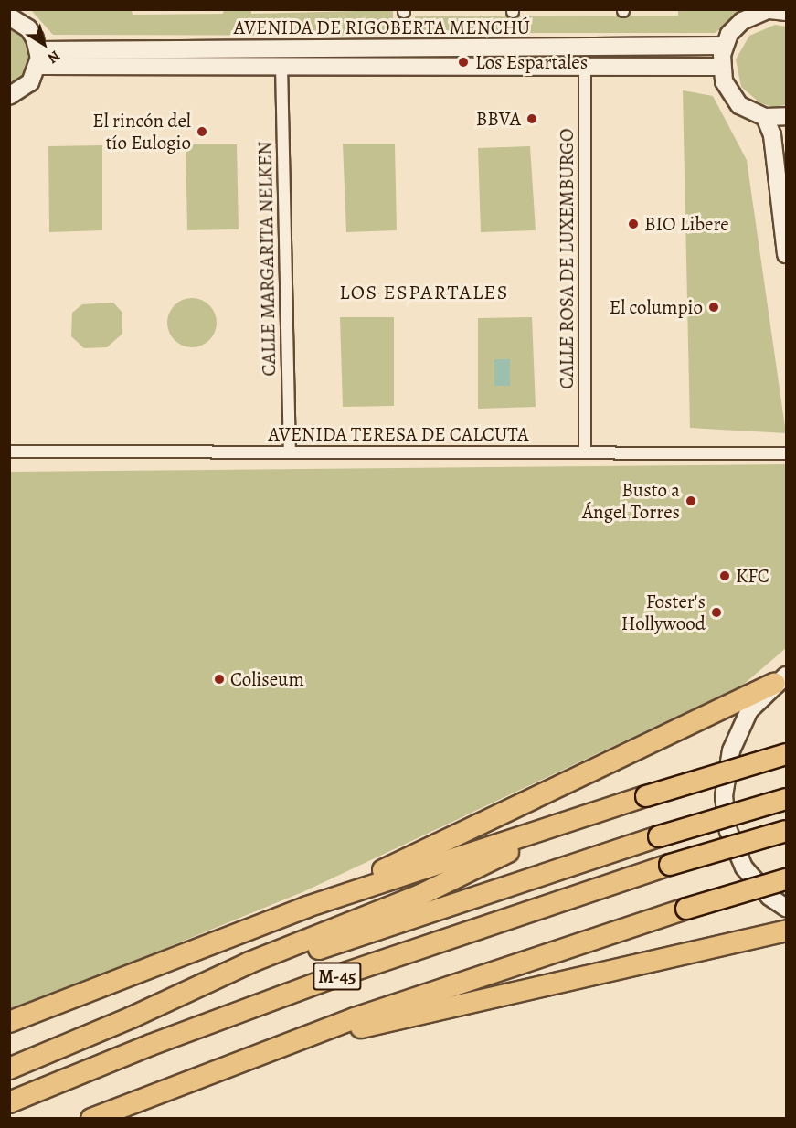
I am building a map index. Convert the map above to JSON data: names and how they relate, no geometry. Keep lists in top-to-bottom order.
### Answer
{
  "streets": {
    "highway": ["M-45"],
    "street": [
      "AVENIDA DE RIGOBERTA MENCHÚ",
      "CALLE MARGARITA NELKEN",
      "CALLE ROSA DE LUXEMBURGO",
      "AVENIDA TERESA DE CALCUTA"
    ]
  },
  "crossings": [
    ["AVENIDA DE RIGOBERTA MENCHÚ", "CALLE MARGARITA NELKEN"],
    ["AVENIDA DE RIGOBERTA MENCHÚ", "CALLE ROSA DE LUXEMBURGO"],
    ["CALLE MARGARITA NELKEN", "AVENIDA TERESA DE CALCUTA"],
    ["CALLE ROSA DE LUXEMBURGO", "AVENIDA TERESA DE CALCUTA"]
  ],
  "districts": ["LOS ESPARTALES"],
  "places": [
    "Los Espartales",
    "BBVA",
    "El rincón del tío Eulogio",
    "BIO Libere",
    "El columpio",
    "Busto a Ángel Torres",
    "KFC",
    "Foster's Hollywood",
    "Coliseum"
  ],
  "north": "bottom right"
}
